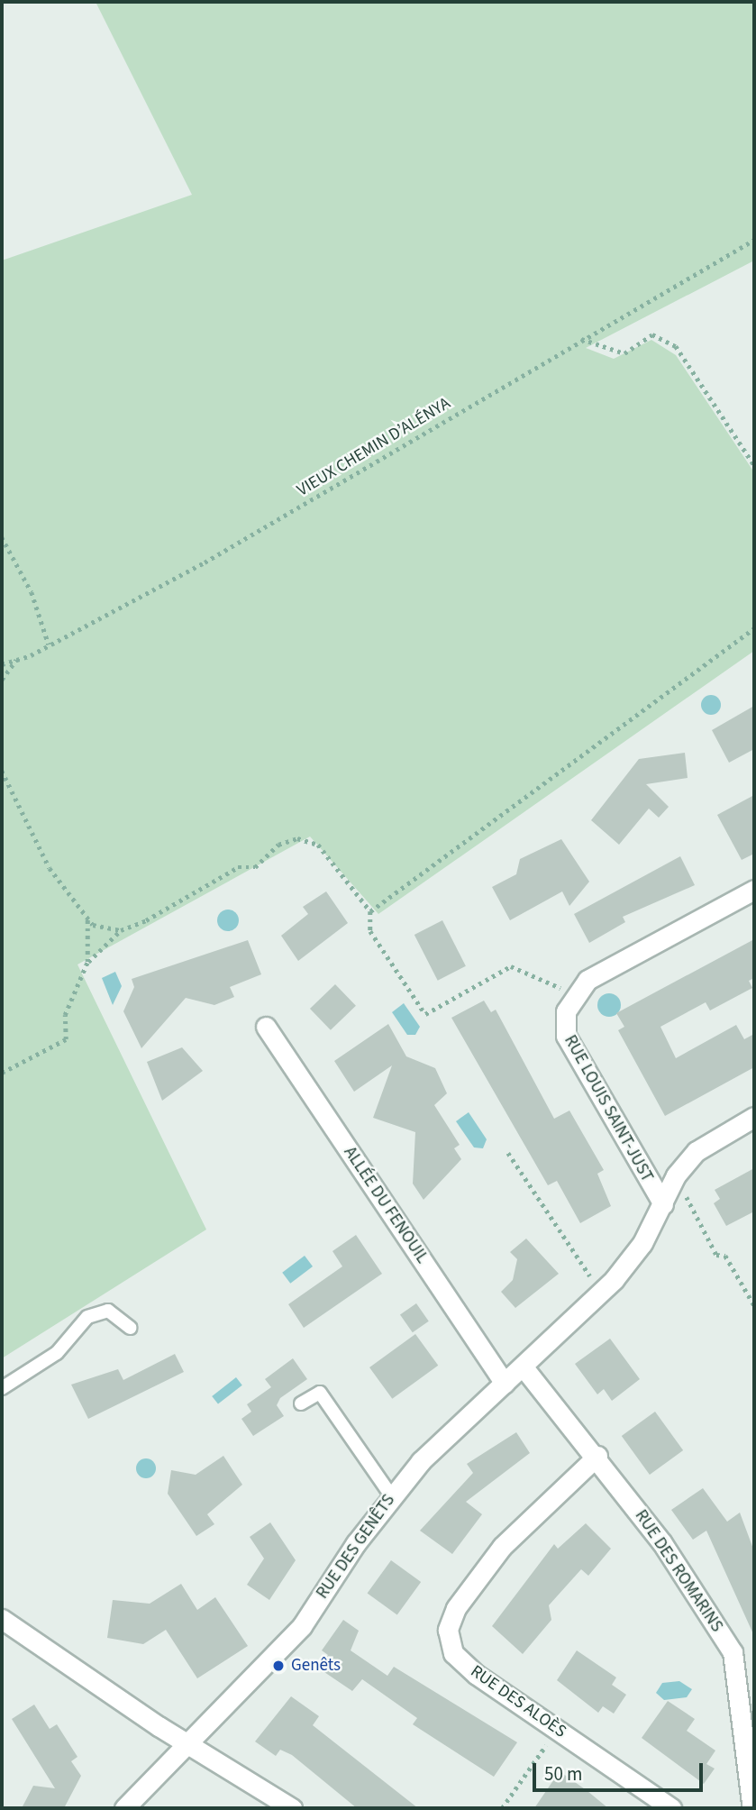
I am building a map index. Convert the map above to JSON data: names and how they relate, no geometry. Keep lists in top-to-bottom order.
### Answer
{
  "streets": {
    "street": [
      "RUE LOUIS SAINT-JUST",
      "ALLÉE DU FENOUIL",
      "RUE DES GENÊTS",
      "RUE DES ROMARINS",
      "RUE DES ALOÈS"
    ],
    "path": ["VIEUX CHEMIN D’ALÉNYA"]
  },
  "crossings": [
    ["RUE LOUIS SAINT-JUST", "RUE DES GENÊTS"],
    ["ALLÉE DU FENOUIL", "RUE DES GENÊTS"],
    ["RUE DES GENÊTS", "RUE DES ROMARINS"],
    ["RUE DES ROMARINS", "RUE DES ALOÈS"]
  ],
  "places": ["Genêts"],
  "scale_bar": "50 m"
}
